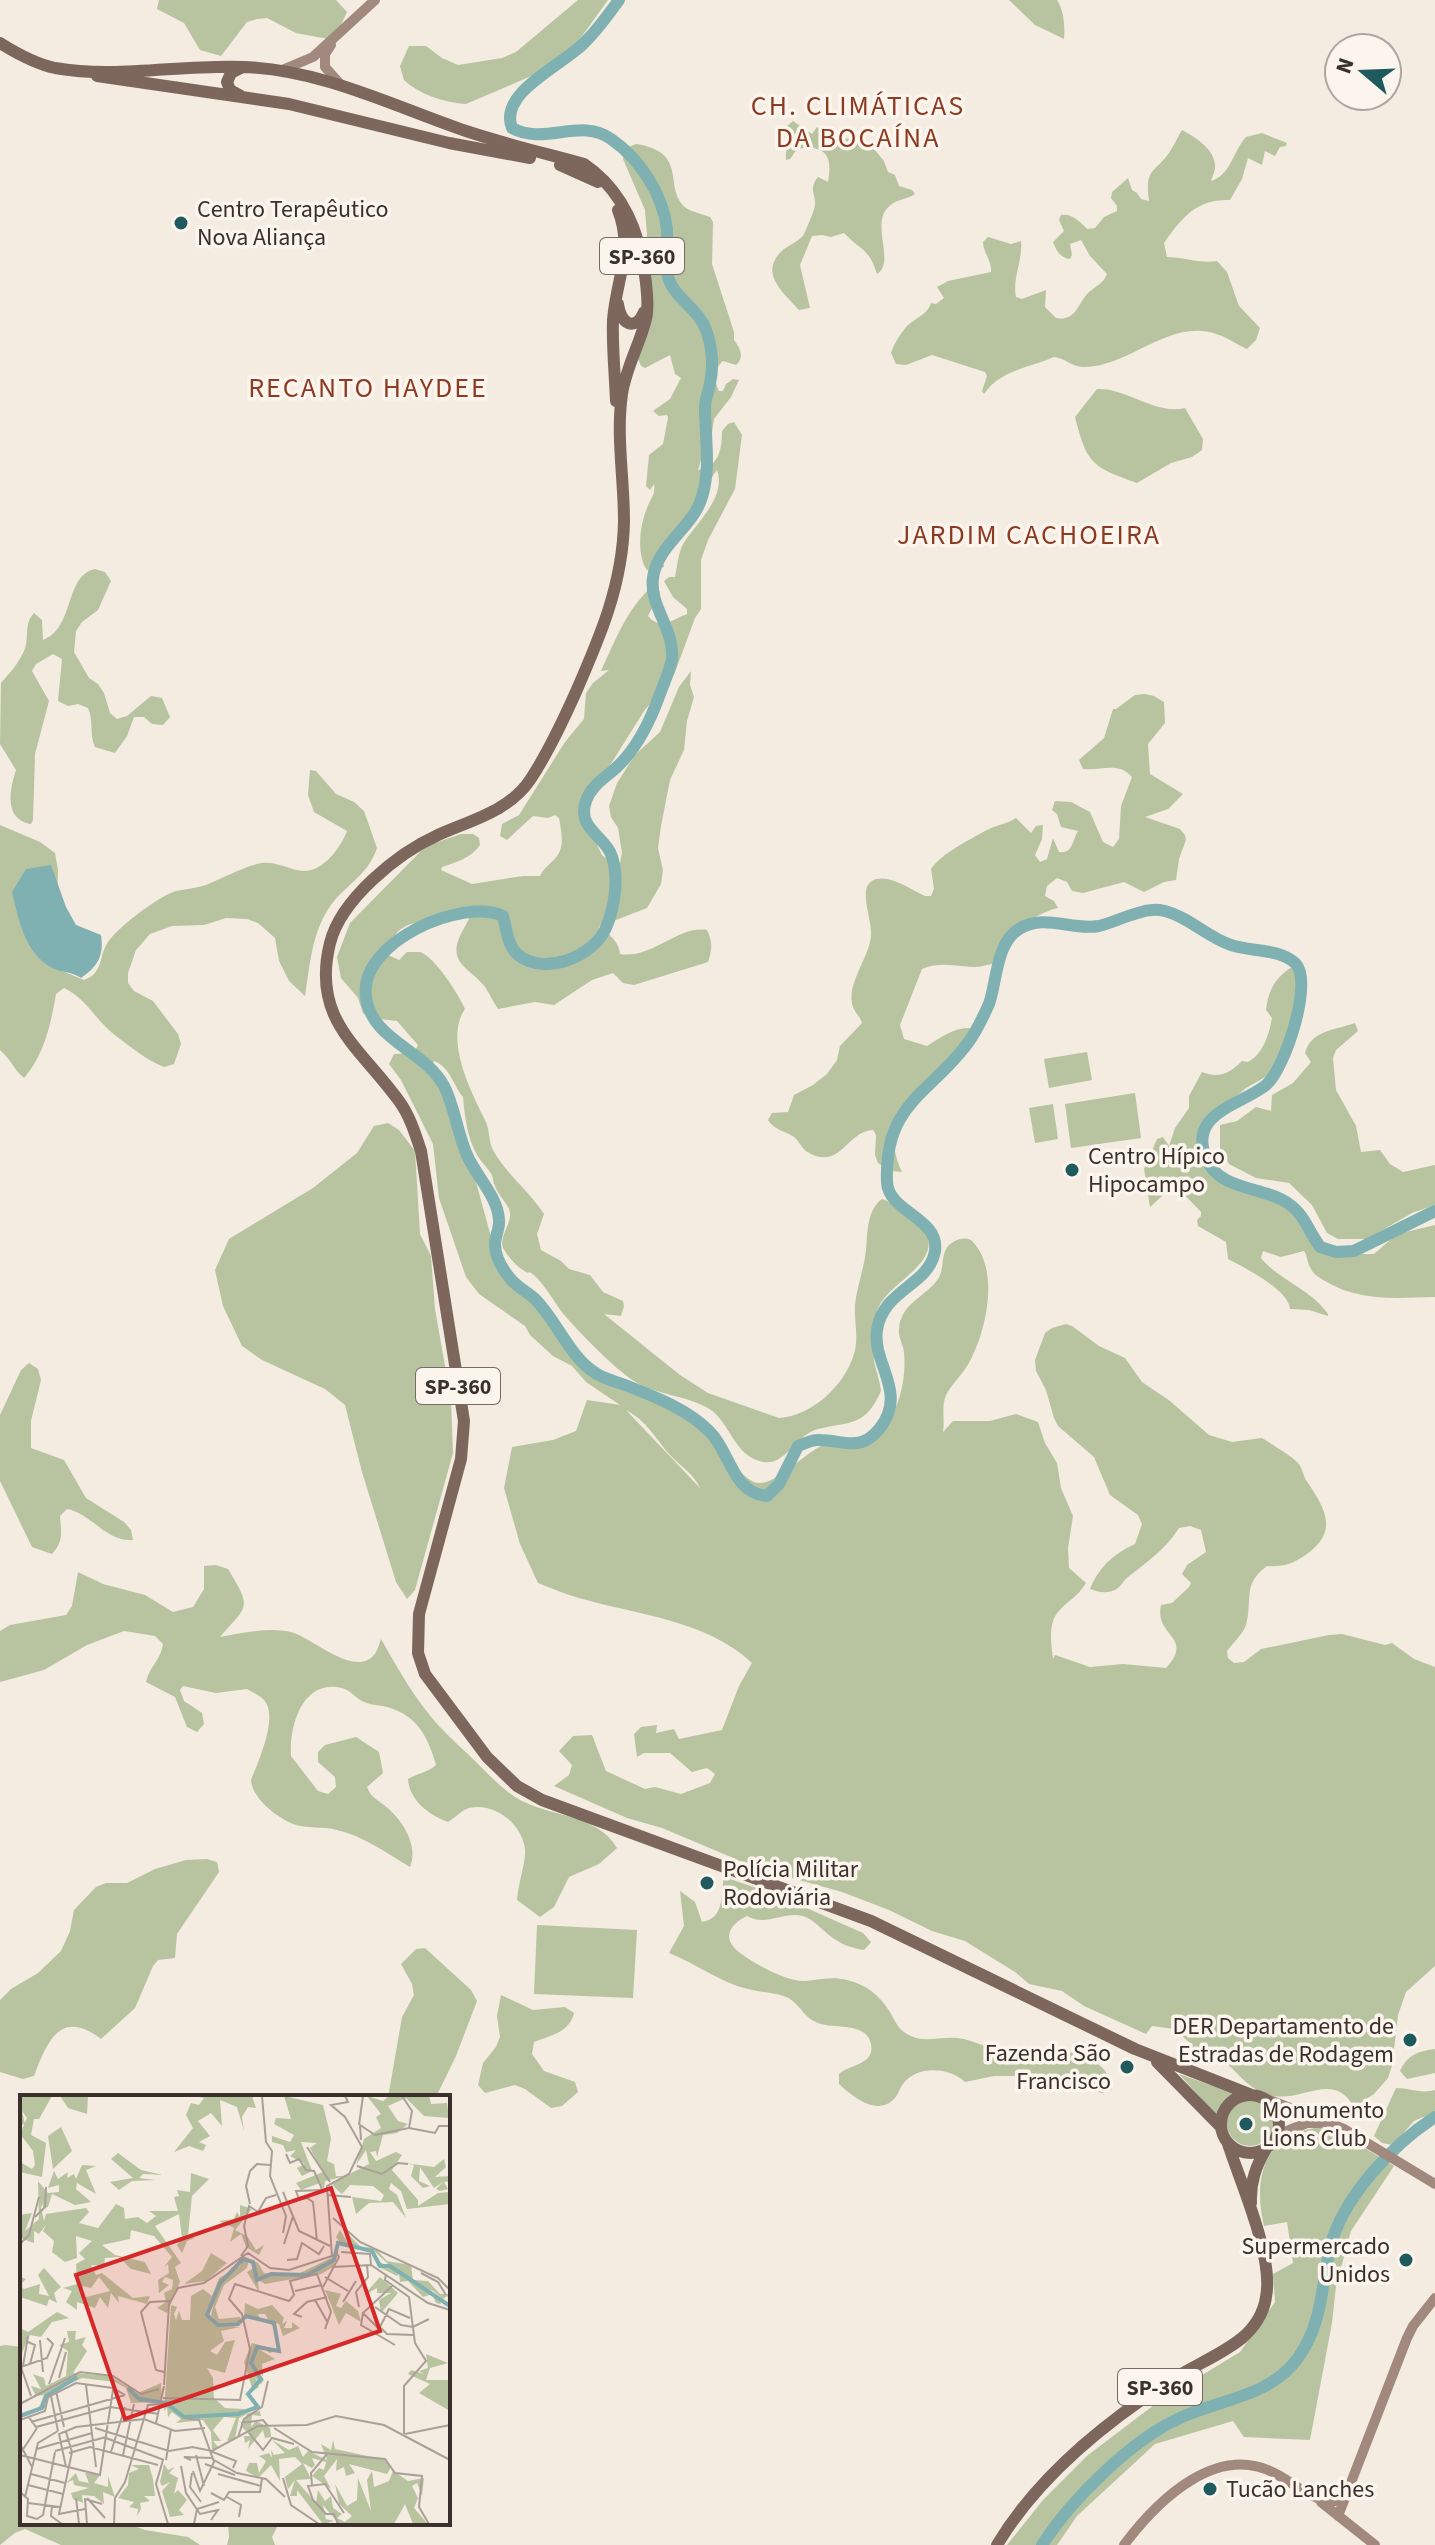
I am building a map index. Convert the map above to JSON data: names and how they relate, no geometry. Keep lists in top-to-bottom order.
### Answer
{
  "streets": {
    "main road": ["SP-360"]
  },
  "districts": ["CH. CLIMÁTICAS DA BOCAÍNA", "RECANTO HAYDEE", "JARDIM CACHOEIRA"],
  "places": [
    "Centro Terapêutico Nova Aliança",
    "Centro Hípico Hipocampo",
    "Polícia Militar Rodoviária",
    "DER Departamento de Estradas de Rodagem",
    "Fazenda São Francisco",
    "Monumento Lions Club",
    "Supermercado Unidos",
    "Tucão Lanches"
  ],
  "north": "left"
}
